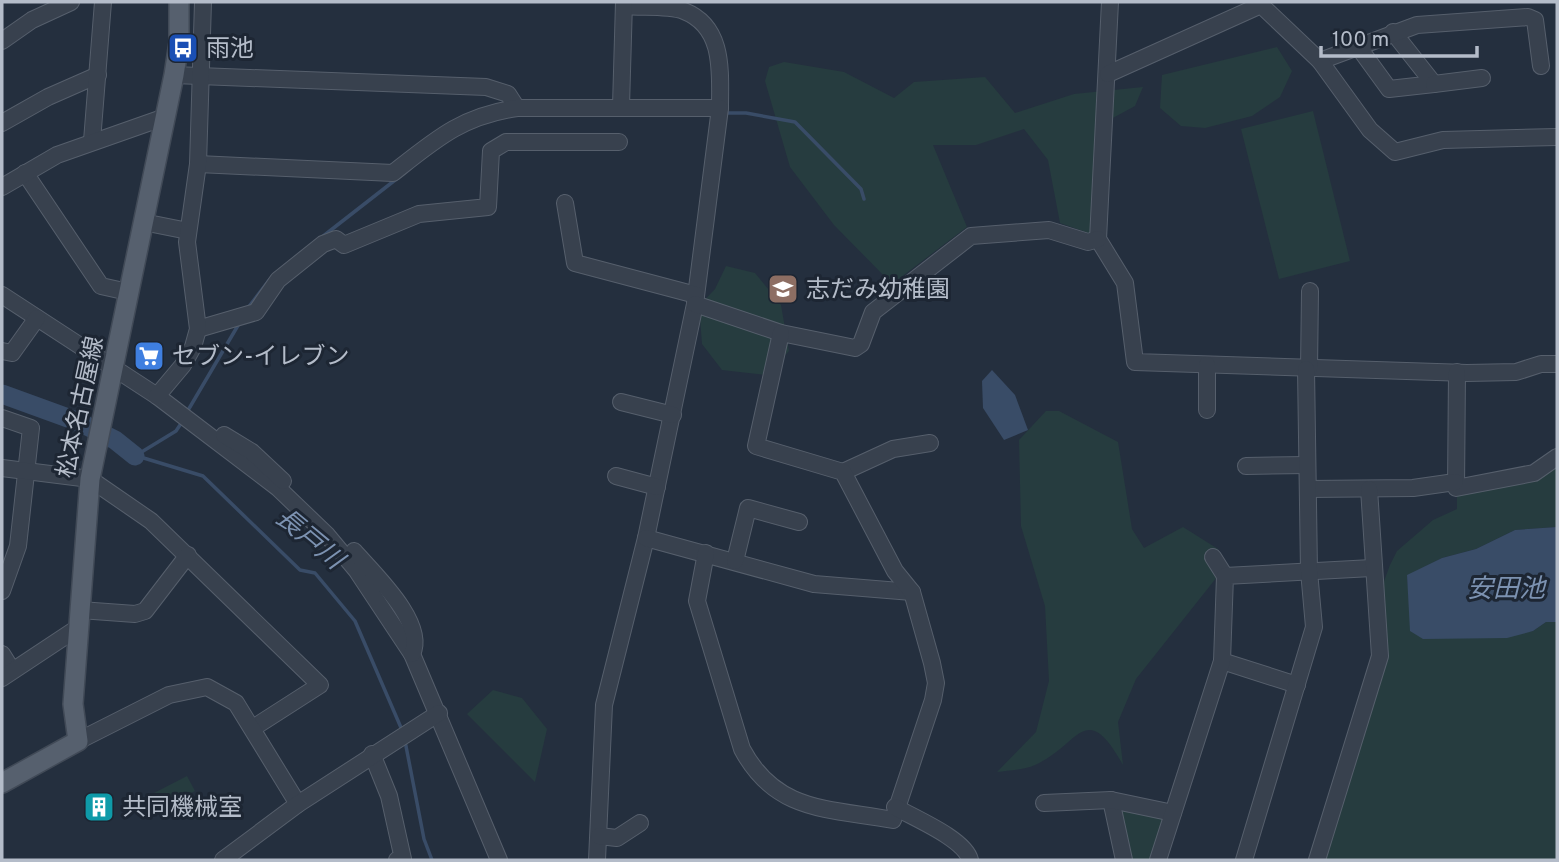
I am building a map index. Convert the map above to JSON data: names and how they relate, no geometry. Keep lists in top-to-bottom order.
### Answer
{
  "streets": {
    "main road": ["松本名古屋線"]
  },
  "water": ["長戸川", "安田池"],
  "places": {
    "bus stop": ["雨池"],
    "school or university": ["志だみ幼稚園"],
    "supermarket": ["セブン-イレブン"],
    "building": ["共同機械室"]
  },
  "scale_bar": "100 m"
}
